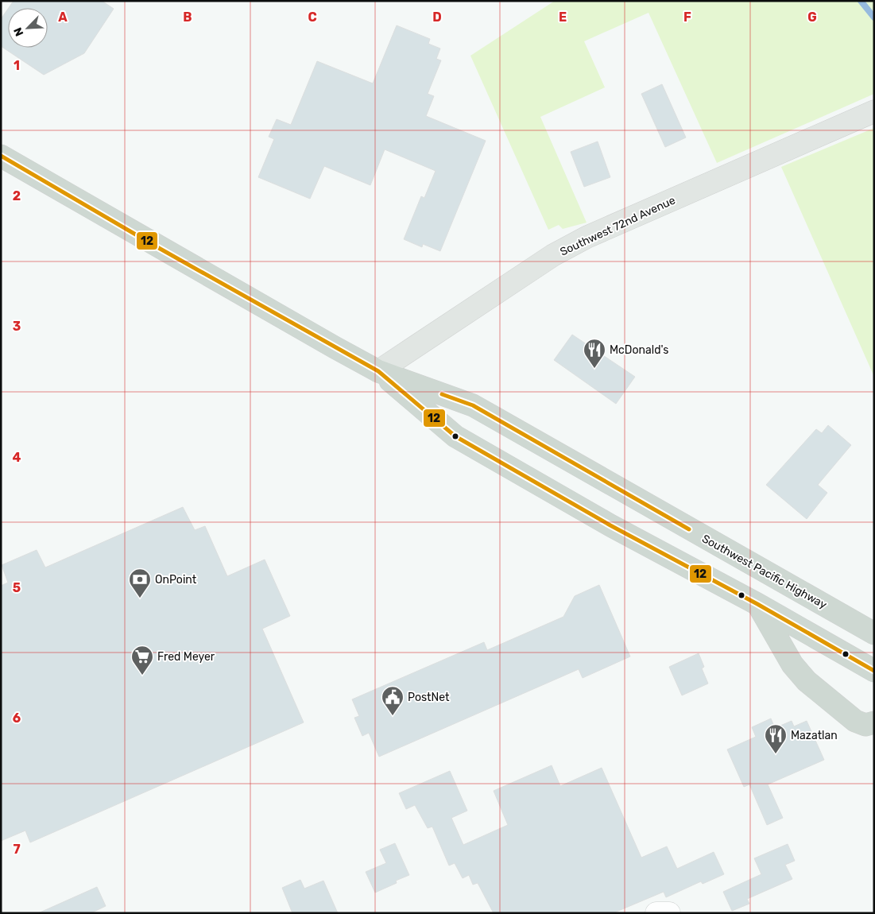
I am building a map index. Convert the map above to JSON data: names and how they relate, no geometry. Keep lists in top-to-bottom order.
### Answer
{
  "streets": {
    "highway": ["Southwest Pacific Highway"],
    "main road": ["Southwest 72nd Avenue"]
  },
  "crossings": [
    ["Southwest 72nd Avenue", "Southwest Pacific Highway"]
  ],
  "places": {
    "restaurant": ["McDonald's", "Mazatlan"],
    "bank": ["OnPoint"],
    "supermarket": ["Fred Meyer"],
    "public building": ["PostNet"]
  },
  "lines": ["transit line 12"],
  "north": "bottom left",
  "grid": {
    "columns": [
      "A",
      "B",
      "C",
      "D",
      "E",
      "F",
      "G"
    ],
    "rows": [
      "1",
      "2",
      "3",
      "4",
      "5",
      "6",
      "7"
    ]
  }
}
